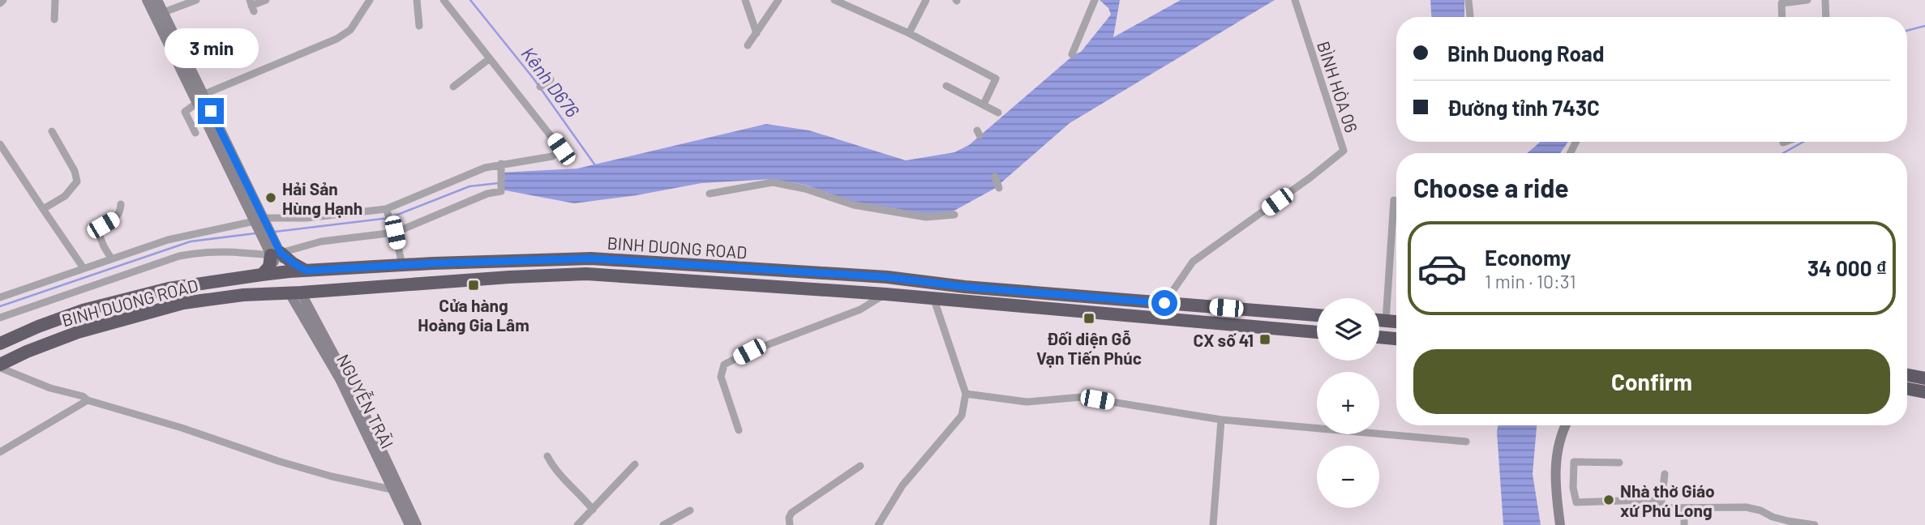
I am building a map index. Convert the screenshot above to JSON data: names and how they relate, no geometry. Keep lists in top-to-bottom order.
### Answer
{
  "streets": {
    "highway": ["BINH DUONG ROAD"],
    "main road": ["NGUYỄN TRÃI"],
    "street": ["BÌNH HÒA 06"]
  },
  "crossings": [
    ["BÌNH HÒA 06", "BINH DUONG ROAD"],
    ["BINH DUONG ROAD", "NGUYỄN TRÃI"]
  ],
  "water": ["Kênh D676"],
  "places": {
    "other": ["Hải Sản Hùng Hạnh", "Nhà thờ Giáo xứ Phú Long"],
    "transit": ["Cửa hàng Hoàng Gia Lâm", "Đối diện Gỗ Vạn Tiến Phúc", "CX số 41"]
  },
  "page": {
    "banner": ["Binh Duong Road", "Đường tỉnh 743C"],
    "bubble": "3 min",
    "heading": "Choose a ride",
    "list": [
      {
        "name": "Economy",
        "note": "1 min · 10:31",
        "value": "34 000 ₫"
      }
    ],
    "map_buttons": ["+", "−"],
    "buttons": "Confirm"
  }
}
